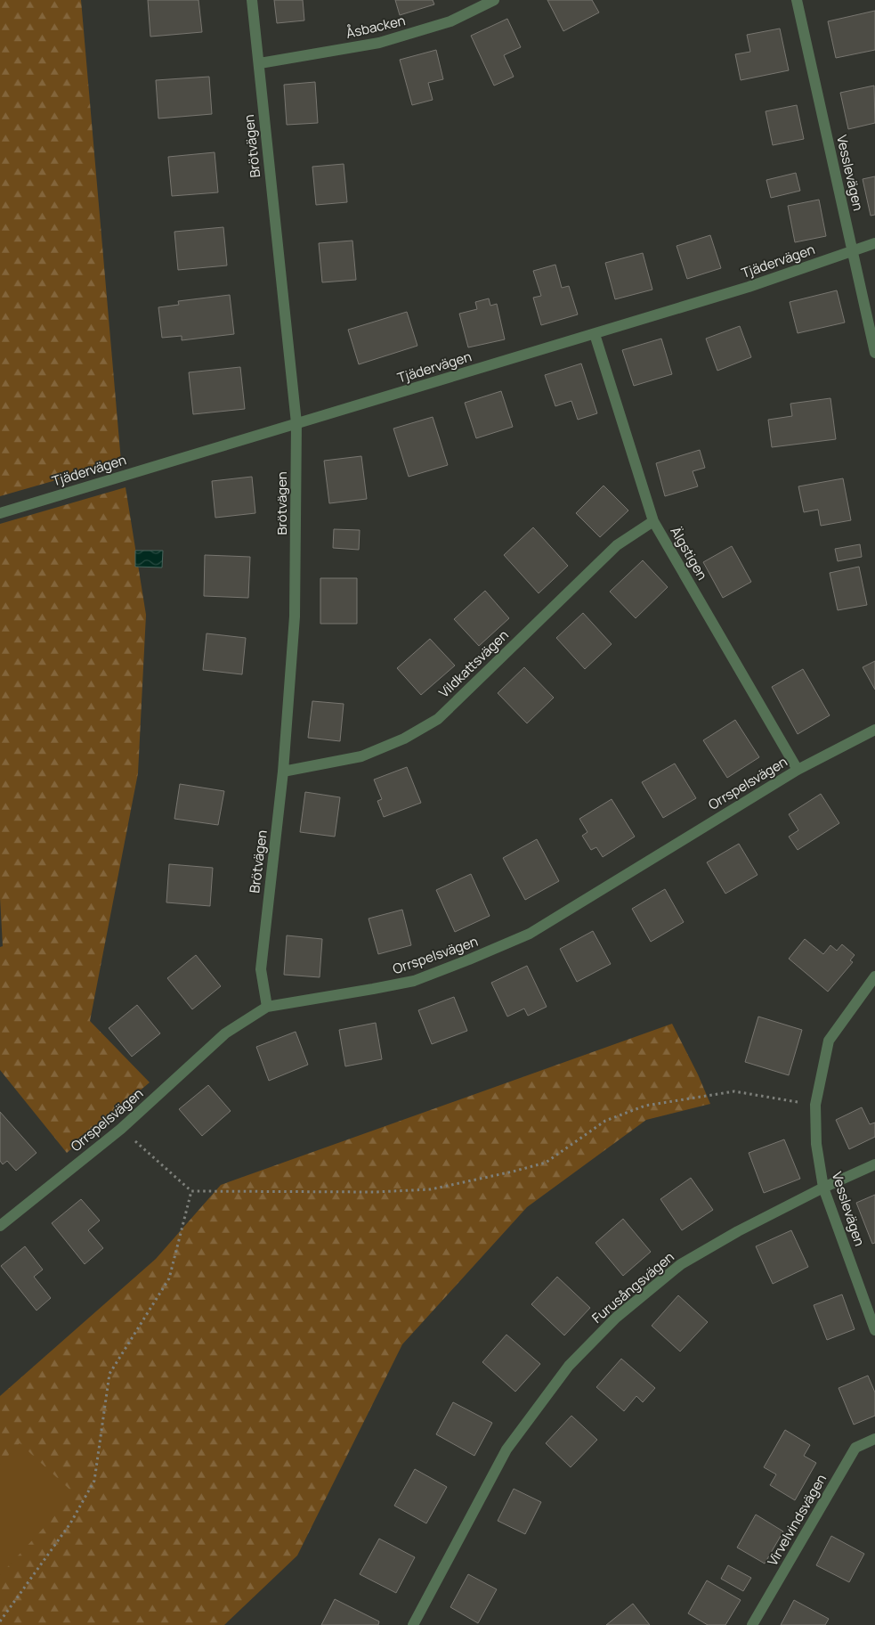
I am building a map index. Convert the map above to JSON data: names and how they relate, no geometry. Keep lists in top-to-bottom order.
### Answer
{
  "streets": {
    "street": [
      "Åsbacken",
      "Brötvägen",
      "Vesslevägen",
      "Tjädervägen",
      "Älgstigen",
      "Vildkattsvägen",
      "Orrspelsvägen",
      "Furusångsvägen",
      "Virvelvindsvägen"
    ]
  },
  "crossings": [
    ["Åsbacken", "Brötvägen"],
    ["Brötvägen", "Tjädervägen"],
    ["Brötvägen", "Vildkattsvägen"],
    ["Brötvägen", "Orrspelsvägen"],
    ["Vesslevägen", "Tjädervägen"],
    ["Vesslevägen", "Furusångsvägen"],
    ["Tjädervägen", "Älgstigen"],
    ["Älgstigen", "Vildkattsvägen"],
    ["Älgstigen", "Orrspelsvägen"]
  ]
}
